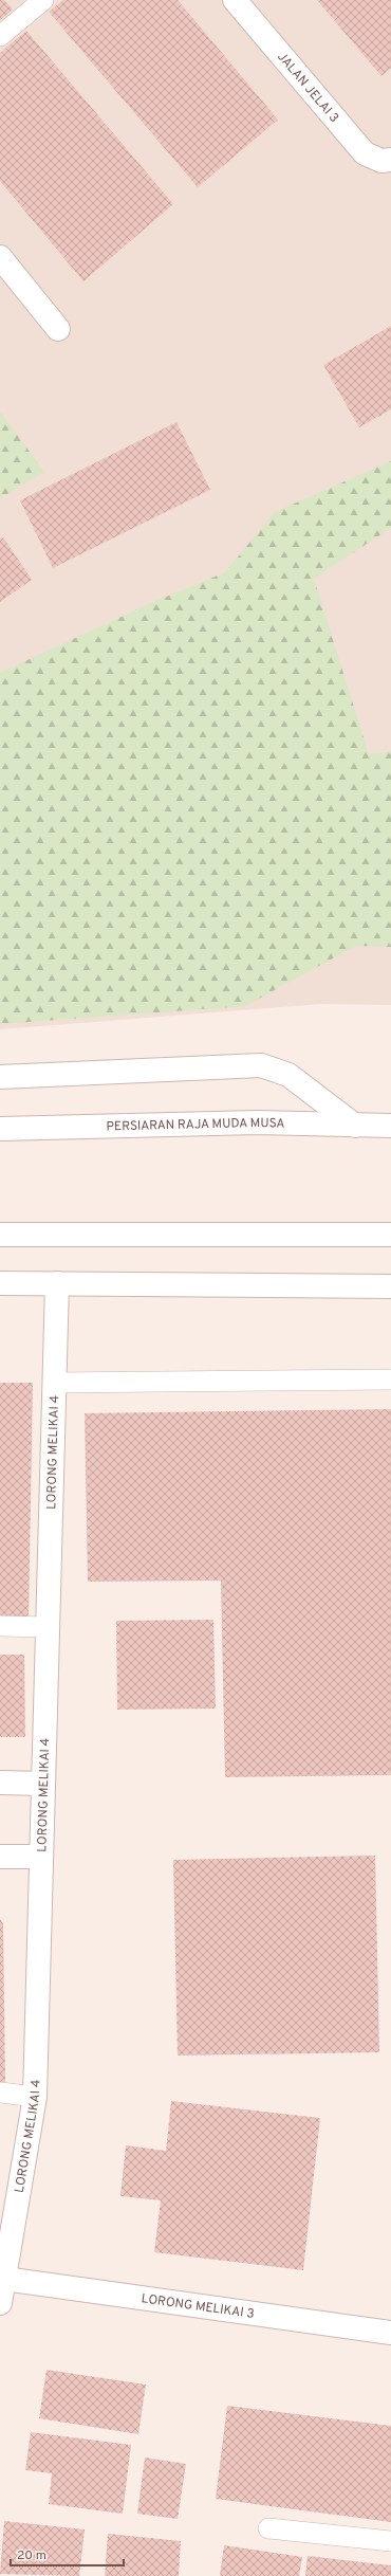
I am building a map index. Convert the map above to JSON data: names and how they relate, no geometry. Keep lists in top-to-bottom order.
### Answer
{
  "streets": {
    "street": [
      "JALAN JELAI 3",
      "PERSIARAN RAJA MUDA MUSA",
      "LORONG MELIKAI 4",
      "LORONG MELIKAI 3"
    ]
  },
  "crossings": [
    ["LORONG MELIKAI 4", "LORONG MELIKAI 3"]
  ],
  "scale_bar": "20 m"
}
